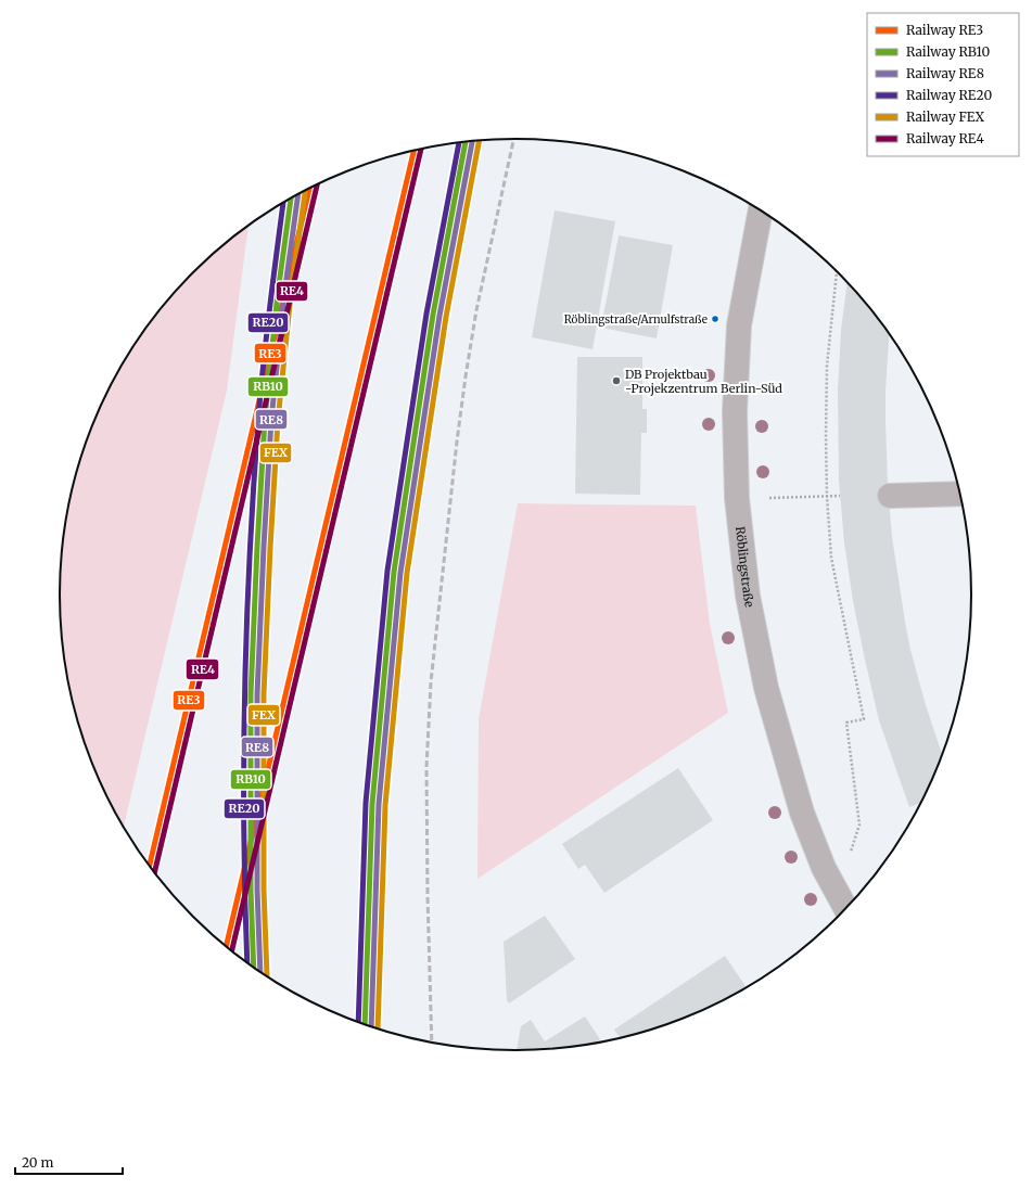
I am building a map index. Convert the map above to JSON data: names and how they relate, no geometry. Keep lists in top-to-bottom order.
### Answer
{
  "streets": {
    "street": ["Röblingstraße"]
  },
  "places": ["Röblingstraße/Arnulfstraße", "DB Projektbau -Projekzentrum Berlin-Süd"],
  "lines": [
    "rail line FEX",
    "rail line RE8",
    "rail line RB10",
    "rail line RE20",
    "rail line RE4",
    "rail line RE3"
  ],
  "legend": [
    "Railway RE3",
    "Railway RB10",
    "Railway RE8",
    "Railway RE20",
    "Railway FEX",
    "Railway RE4"
  ],
  "scale_bar": "20 m"
}
